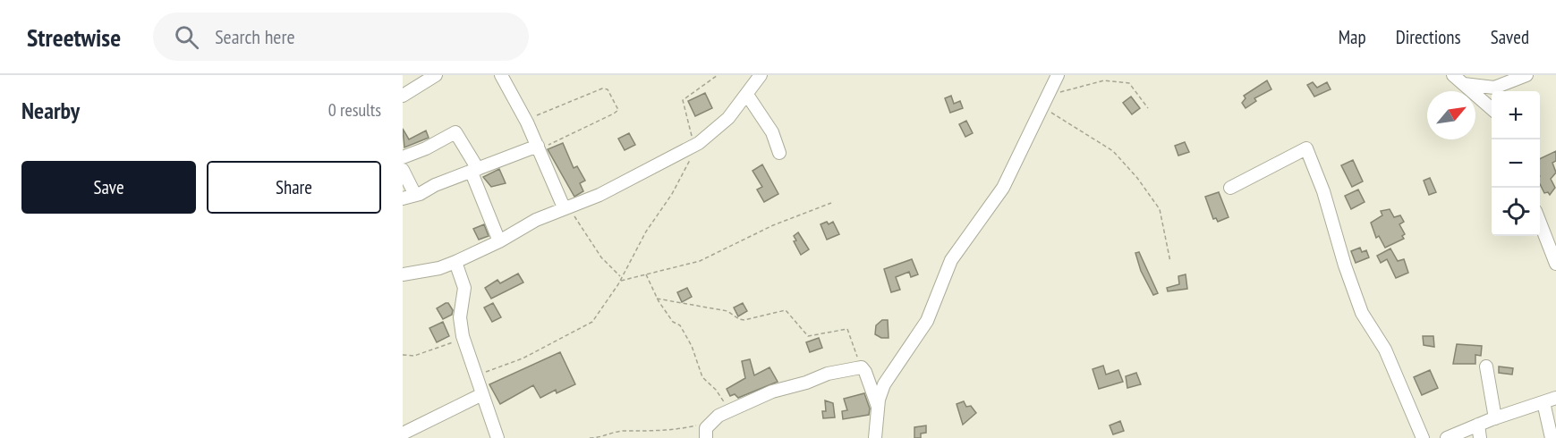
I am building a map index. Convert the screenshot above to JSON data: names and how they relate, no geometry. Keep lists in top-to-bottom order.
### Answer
{
  "north": "top right",
  "page": {
    "header": "Streetwise",
    "search": "Search here",
    "nav": ["Map", "Directions", "Saved"],
    "heading": ["Nearby", "0 results"],
    "map_buttons": ["+", "−"],
    "buttons": ["Save", "Share"]
  }
}
